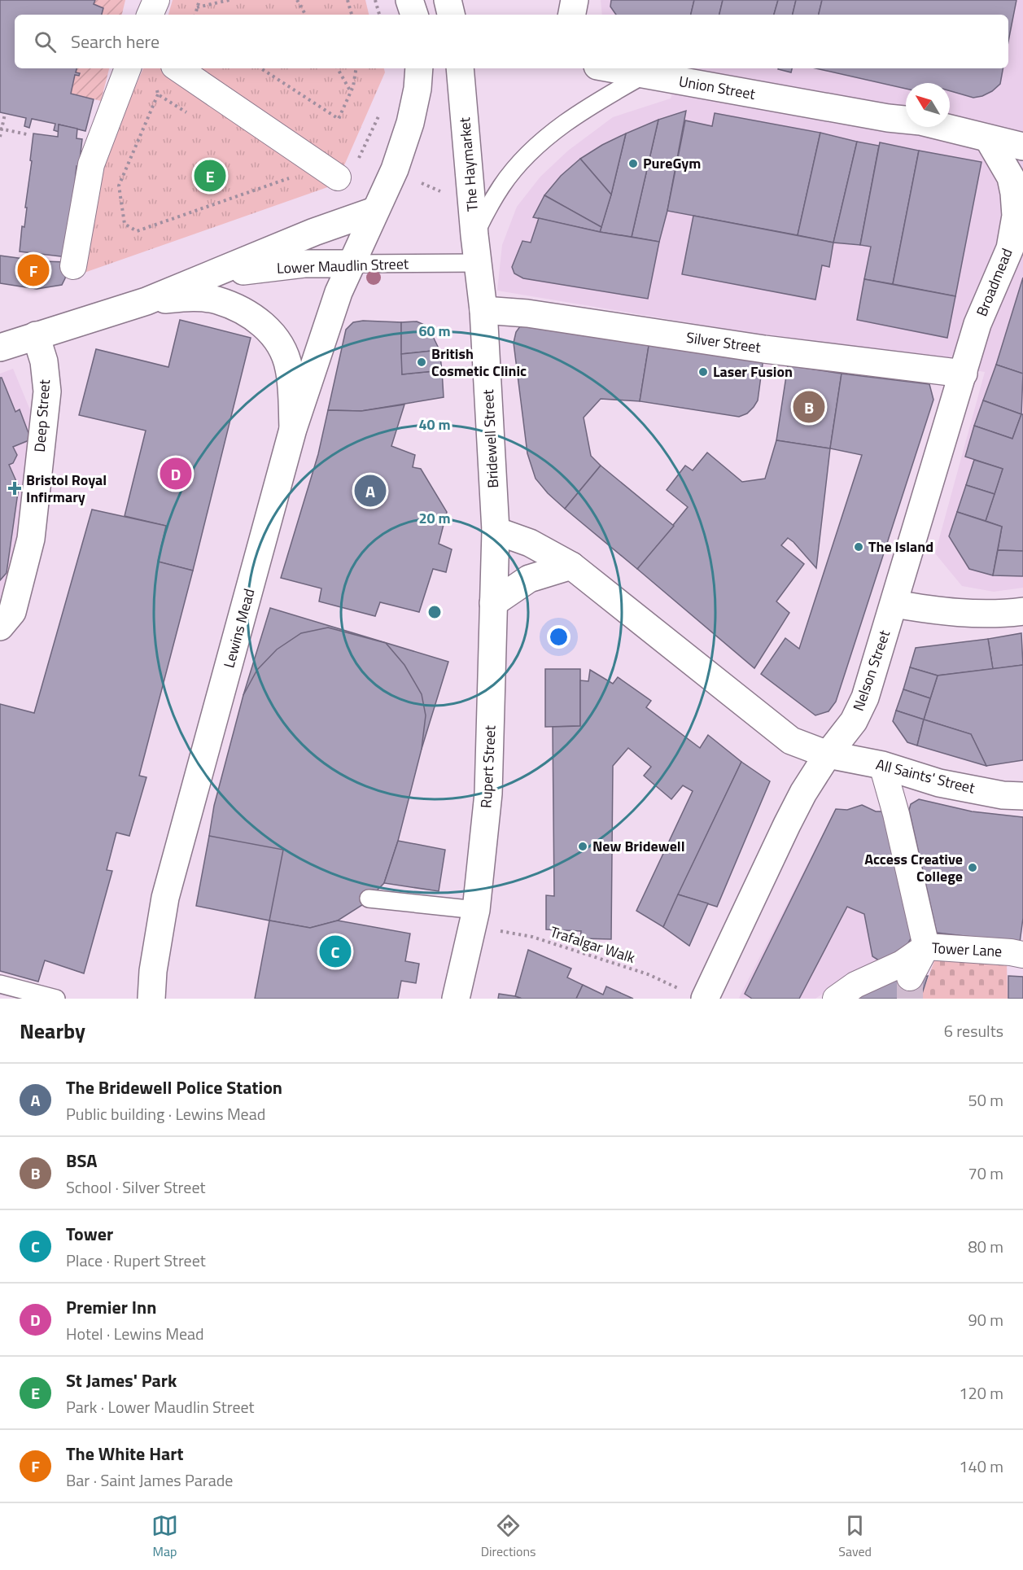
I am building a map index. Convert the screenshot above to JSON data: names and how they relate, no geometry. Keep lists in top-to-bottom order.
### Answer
{
  "streets": {
    "street": [
      "Union Street",
      "The Haymarket",
      "Lower Maudlin Street",
      "Broadmead",
      "Silver Street",
      "Deep Street",
      "Bridewell Street",
      "Lewins Mead",
      "Nelson Street",
      "Rupert Street",
      "All Saints' Street",
      "Tower Lane"
    ],
    "path": ["Trafalgar Walk"]
  },
  "crossings": [
    ["Union Street", "Broadmead"],
    ["The Haymarket", "Lower Maudlin Street"],
    ["The Haymarket", "Bridewell Street"],
    ["Lower Maudlin Street", "Deep Street"],
    ["Lower Maudlin Street", "Bridewell Street"],
    ["Lower Maudlin Street", "Lewins Mead"],
    ["Broadmead", "Silver Street"],
    ["Broadmead", "Nelson Street"],
    ["Silver Street", "Bridewell Street"],
    ["Silver Street", "Nelson Street"],
    ["Bridewell Street", "Rupert Street"],
    ["Nelson Street", "All Saints' Street"],
    ["Nelson Street", "Trafalgar Walk"],
    ["Rupert Street", "Trafalgar Walk"]
  ],
  "places": {
    "other": [
      "PureGym",
      "British Cosmetic Clinic",
      "Laser Fusion",
      "The Island",
      "New Bridewell",
      "Access Creative College"
    ],
    "health": ["Bristol Royal Infirmary"]
  },
  "north": "top left",
  "page": {
    "search": "Search here",
    "pins": [
      "E",
      "F",
      "B",
      "D",
      "A",
      "C"
    ],
    "heading": ["Nearby", "6 results"],
    "list": [
      {
        "mark": "A",
        "name": "The Bridewell Police Station",
        "note": "Public building · Lewins Mead",
        "value": "50 m"
      },
      {
        "mark": "B",
        "name": "BSA",
        "note": "School · Silver Street",
        "value": "70 m"
      },
      {
        "mark": "C",
        "name": "Tower",
        "note": "Place · Rupert Street",
        "value": "80 m"
      },
      {
        "mark": "D",
        "name": "Premier Inn",
        "note": "Hotel · Lewins Mead",
        "value": "90 m"
      },
      {
        "mark": "E",
        "name": "St James' Park",
        "note": "Park · Lower Maudlin Street",
        "value": "120 m"
      },
      {
        "mark": "F",
        "name": "The White Hart",
        "note": "Bar · Saint James Parade",
        "value": "140 m"
      }
    ],
    "nav": ["Map", "Directions", "Saved"]
  },
  "rings": ["60 m", "40 m", "20 m"]
}
